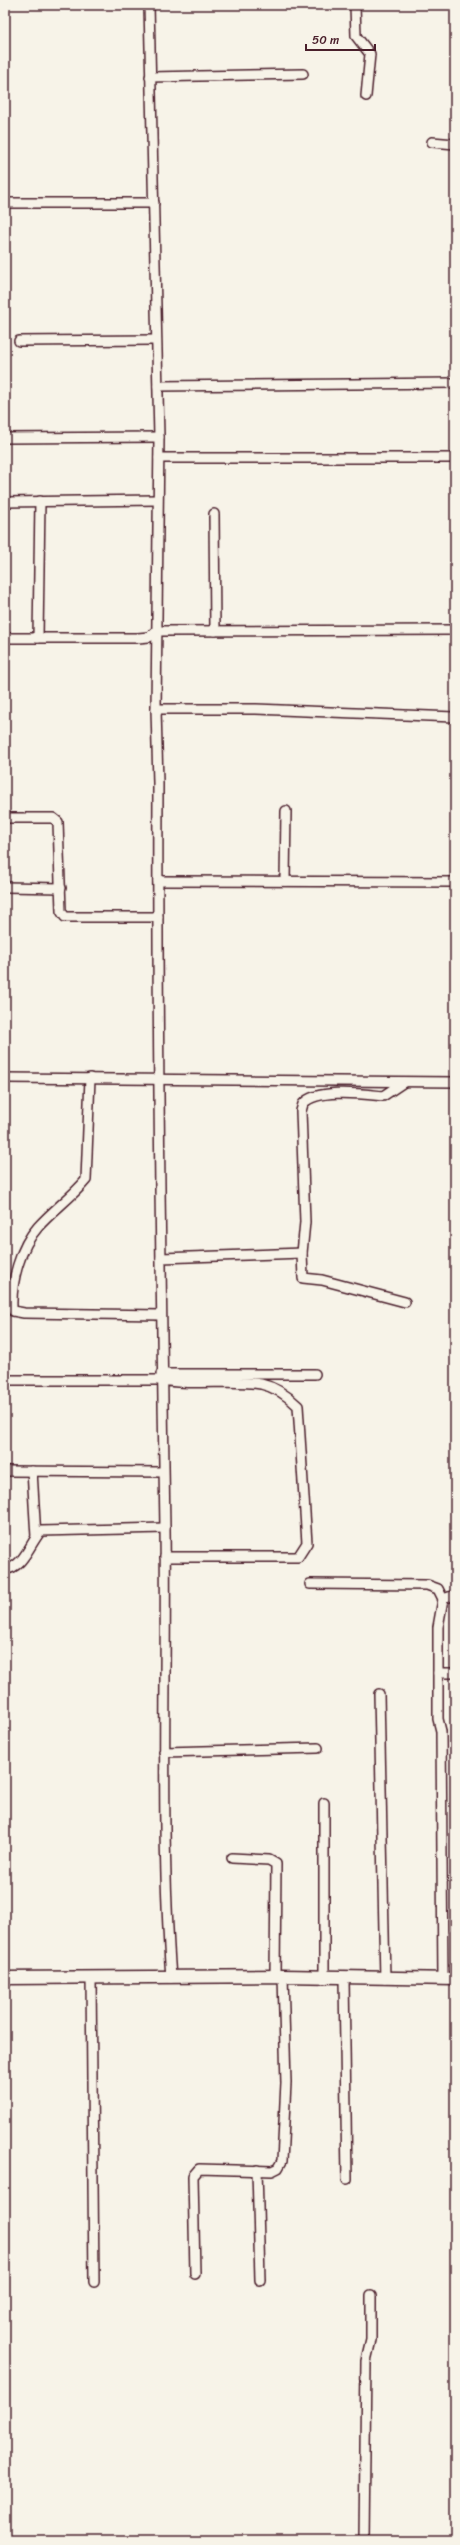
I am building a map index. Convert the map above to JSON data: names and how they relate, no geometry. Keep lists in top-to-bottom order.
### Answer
{
  "scale_bar": "50 m"
}
